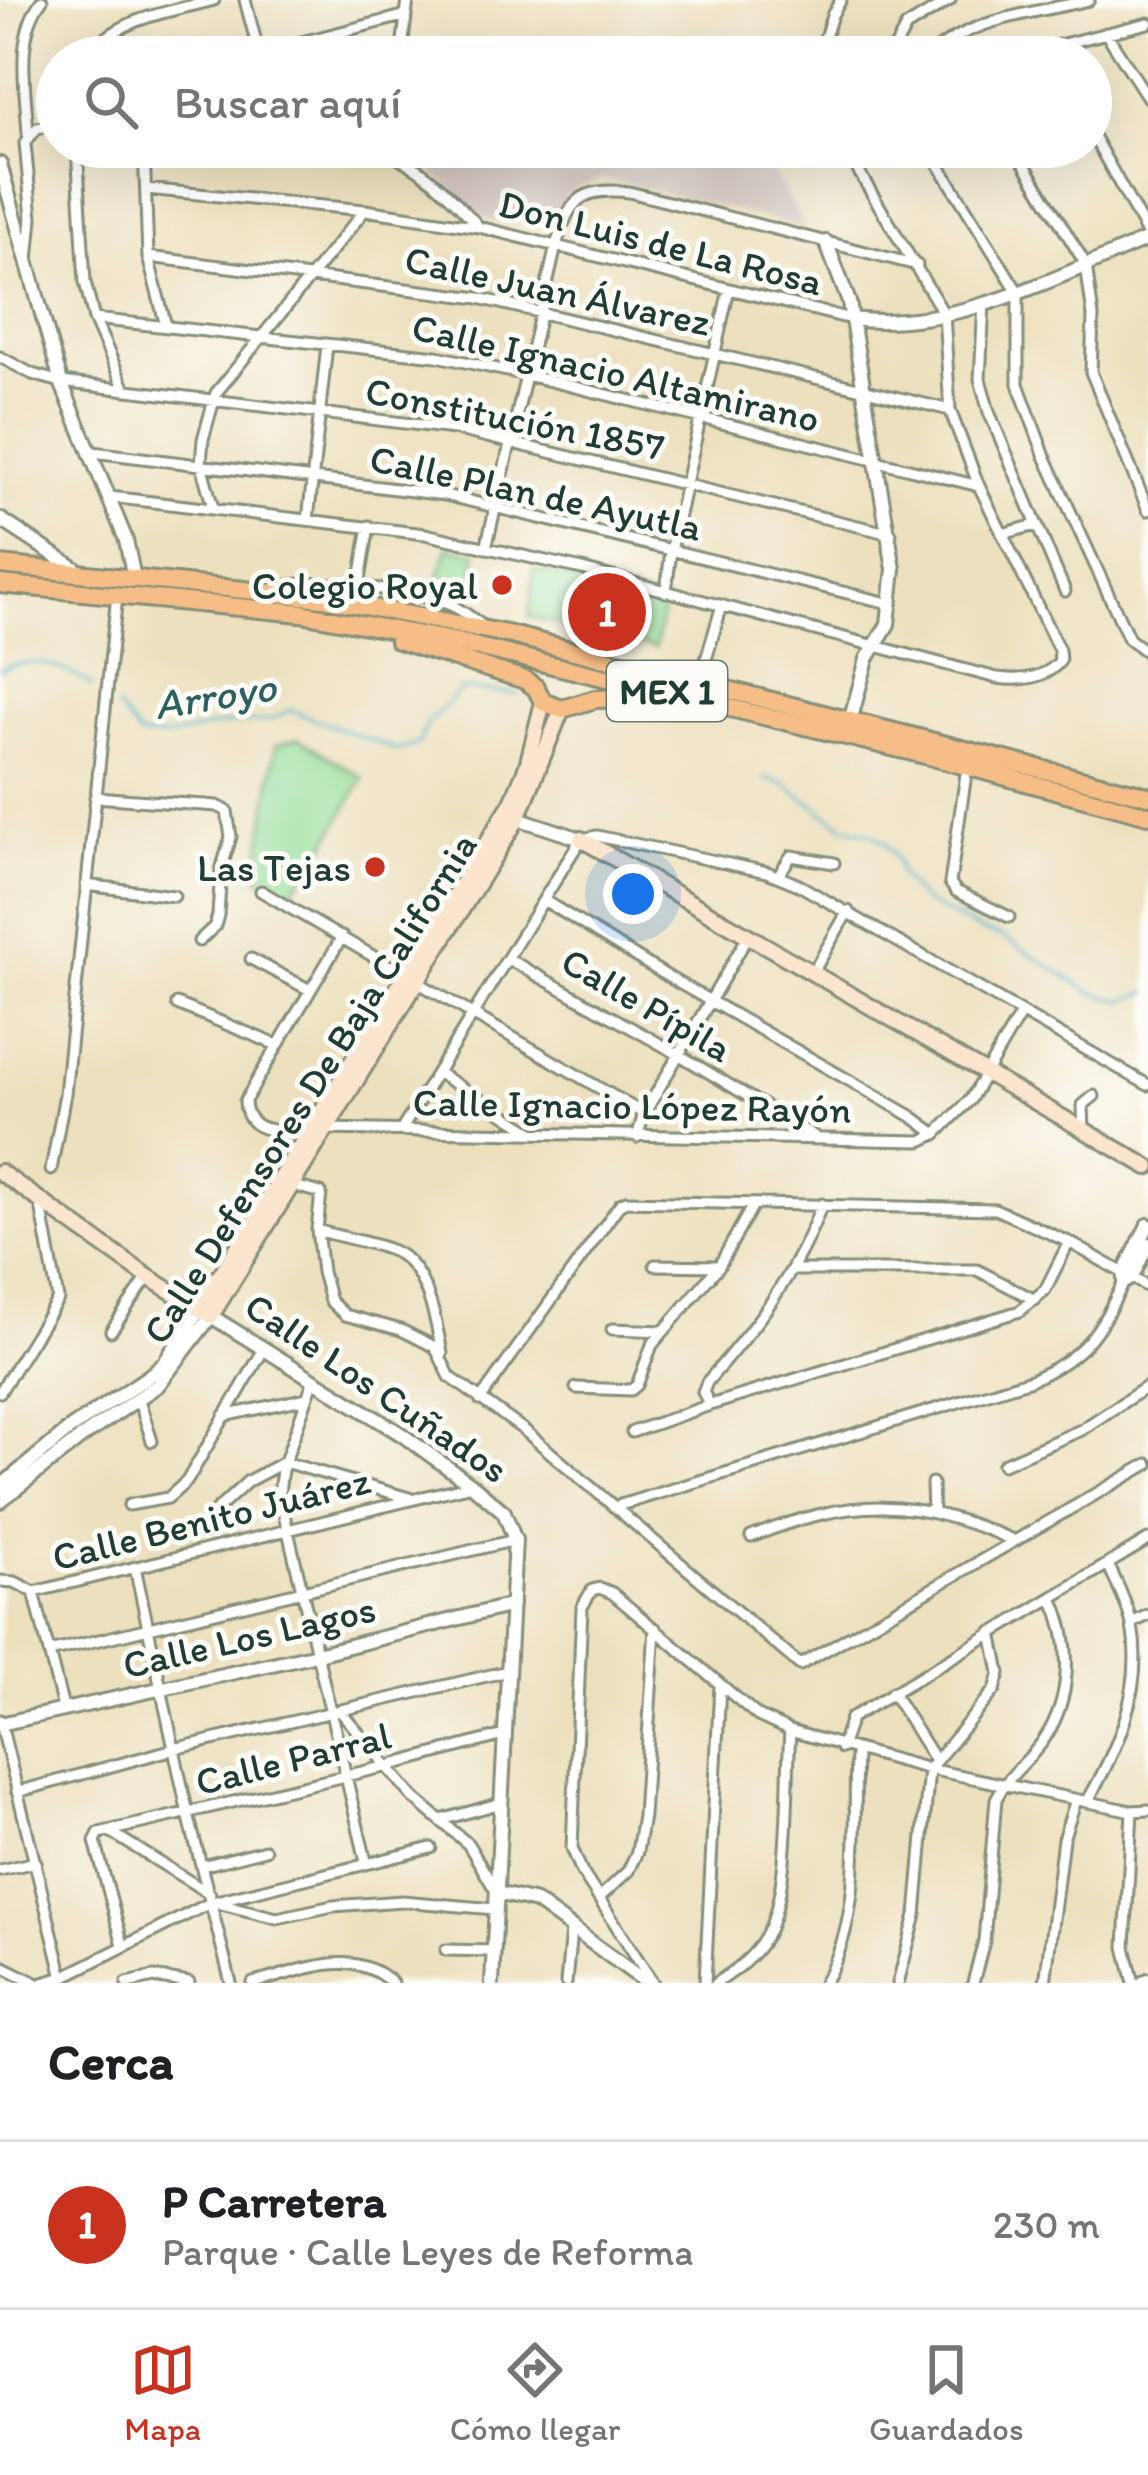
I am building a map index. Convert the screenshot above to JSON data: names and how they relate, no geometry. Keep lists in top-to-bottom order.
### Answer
{
  "streets": {
    "highway": ["MEX 1"],
    "main road": ["Calle Defensores De Baja California", "Calle Los Cuñados"],
    "street": [
      "Don Luis de La Rosa",
      "Calle Juan Álvarez",
      "Calle Ignacio Altamirano",
      "Constitución 1857",
      "Calle Plan de Ayutla",
      "Calle Pípila",
      "Calle Ignacio López Rayón",
      "Calle Benito Juárez",
      "Calle Los Lagos",
      "Calle Parral"
    ]
  },
  "crossings": [
    ["Calle Pípila", "Calle Ignacio López Rayón"],
    ["Calle Defensores De Baja California", "Calle Ignacio López Rayón"],
    ["Calle Defensores De Baja California", "Calle Los Cuñados"],
    ["Calle Los Cuñados", "Calle Benito Juárez"],
    ["Calle Los Cuñados", "Calle Los Lagos"],
    ["Calle Los Cuñados", "Calle Parral"]
  ],
  "water": ["Arroyo"],
  "places": ["Colegio Royal", "Las Tejas"],
  "page": {
    "search": "Buscar aquí",
    "pins": "1",
    "heading": "Cerca",
    "list": [
      {
        "mark": "1",
        "name": "P Carretera",
        "note": "Parque · Calle Leyes de Reforma",
        "value": "230 m"
      }
    ],
    "nav": ["Mapa", "Cómo llegar", "Guardados"]
  }
}
